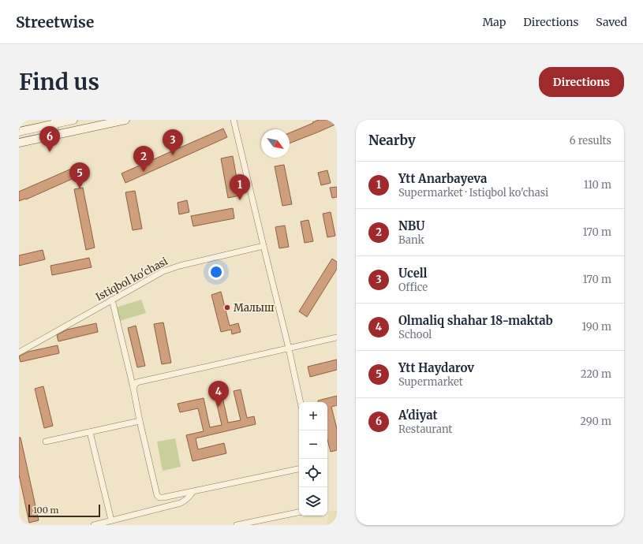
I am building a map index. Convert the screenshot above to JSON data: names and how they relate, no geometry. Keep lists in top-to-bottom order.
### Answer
{
  "streets": {
    "street": ["Istiqbol ko'chasi"]
  },
  "places": ["Малыш"],
  "scale_bar": "100 m",
  "north": "bottom right",
  "page": {
    "header": "Streetwise",
    "nav": ["Map", "Directions", "Saved"],
    "buttons": "Directions",
    "title": "Find us",
    "heading": ["Nearby", "6 results"],
    "pins": [
      "6",
      "3",
      "2",
      "5",
      "1",
      "4"
    ],
    "list": [
      {
        "mark": "1",
        "name": "Ytt Anarbayeva",
        "note": "Supermarket · Istiqbol ko'chasi",
        "value": "110 m"
      },
      {
        "mark": "2",
        "name": "NBU",
        "note": "Bank",
        "value": "170 m"
      },
      {
        "mark": "3",
        "name": "Ucell",
        "note": "Office",
        "value": "170 m"
      },
      {
        "mark": "4",
        "name": "Olmaliq shahar 18-maktab",
        "note": "School",
        "value": "190 m"
      },
      {
        "mark": "5",
        "name": "Ytt Haydarov",
        "note": "Supermarket",
        "value": "220 m"
      },
      {
        "mark": "6",
        "name": "A'diyat",
        "note": "Restaurant",
        "value": "290 m"
      }
    ],
    "map_buttons": ["+", "−"],
    "scale": "100 m"
  }
}
